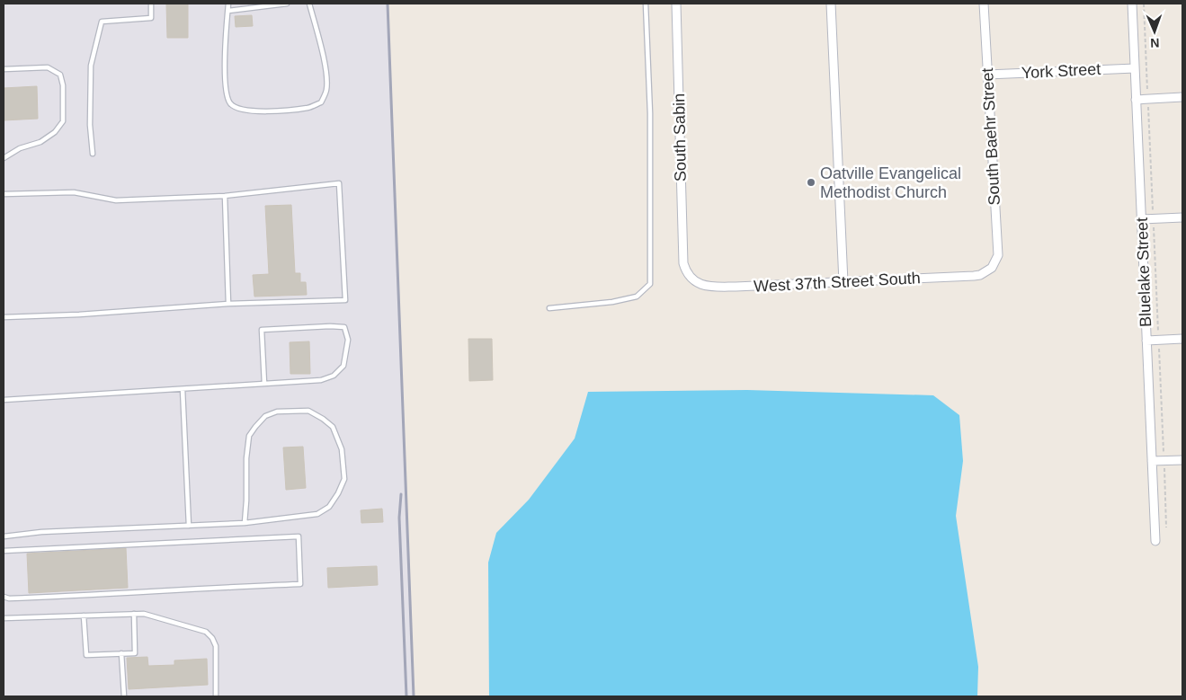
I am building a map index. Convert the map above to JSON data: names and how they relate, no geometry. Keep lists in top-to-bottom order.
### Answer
{
  "streets": {
    "street": [
      "York Street",
      "South Baehr Street",
      "South Sabin",
      "Bluelake Street",
      "West 37th Street South"
    ]
  },
  "crossings": [
    ["York Street", "South Baehr Street"],
    ["York Street", "Bluelake Street"],
    ["South Baehr Street", "West 37th Street South"],
    ["South Sabin", "West 37th Street South"]
  ],
  "places": ["Oatville Evangelical Methodist Church"],
  "north": "bottom"
}
